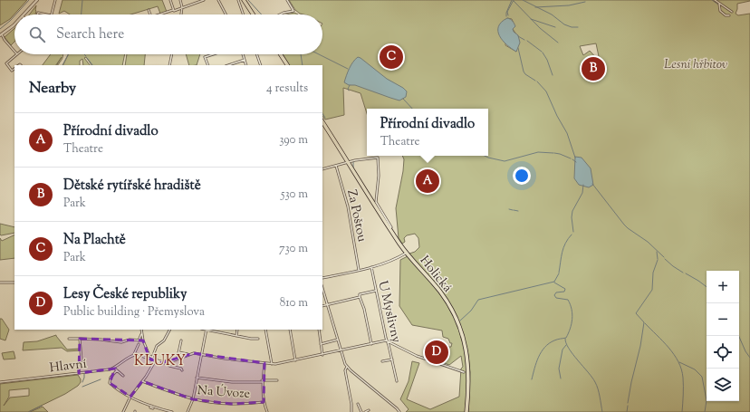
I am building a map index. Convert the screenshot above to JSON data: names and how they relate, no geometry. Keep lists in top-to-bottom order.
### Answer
{
  "streets": {
    "main road": ["Holická"],
    "street": [
      "Za Poštou",
      "U Myslivny",
      "Hlavní",
      "Na Úvoze"
    ]
  },
  "districts": ["KLUKY"],
  "parks": ["Lesní hřbitov"],
  "page": {
    "search": "Search here",
    "pins": [
      "C",
      "B",
      "A",
      "D"
    ],
    "heading": ["Nearby", "4 results"],
    "popup": ["Přírodní divadlo", "Theatre"],
    "list": [
      {
        "mark": "A",
        "name": "Přírodní divadlo",
        "note": "Theatre",
        "value": "390 m"
      },
      {
        "mark": "B",
        "name": "Dětské rytířské hradiště",
        "note": "Park",
        "value": "530 m"
      },
      {
        "mark": "C",
        "name": "Na Plachtě",
        "note": "Park",
        "value": "730 m"
      },
      {
        "mark": "D",
        "name": "Lesy České republiky",
        "note": "Public building · Přemyslova",
        "value": "810 m"
      }
    ],
    "map_buttons": ["+", "−"]
  }
}
